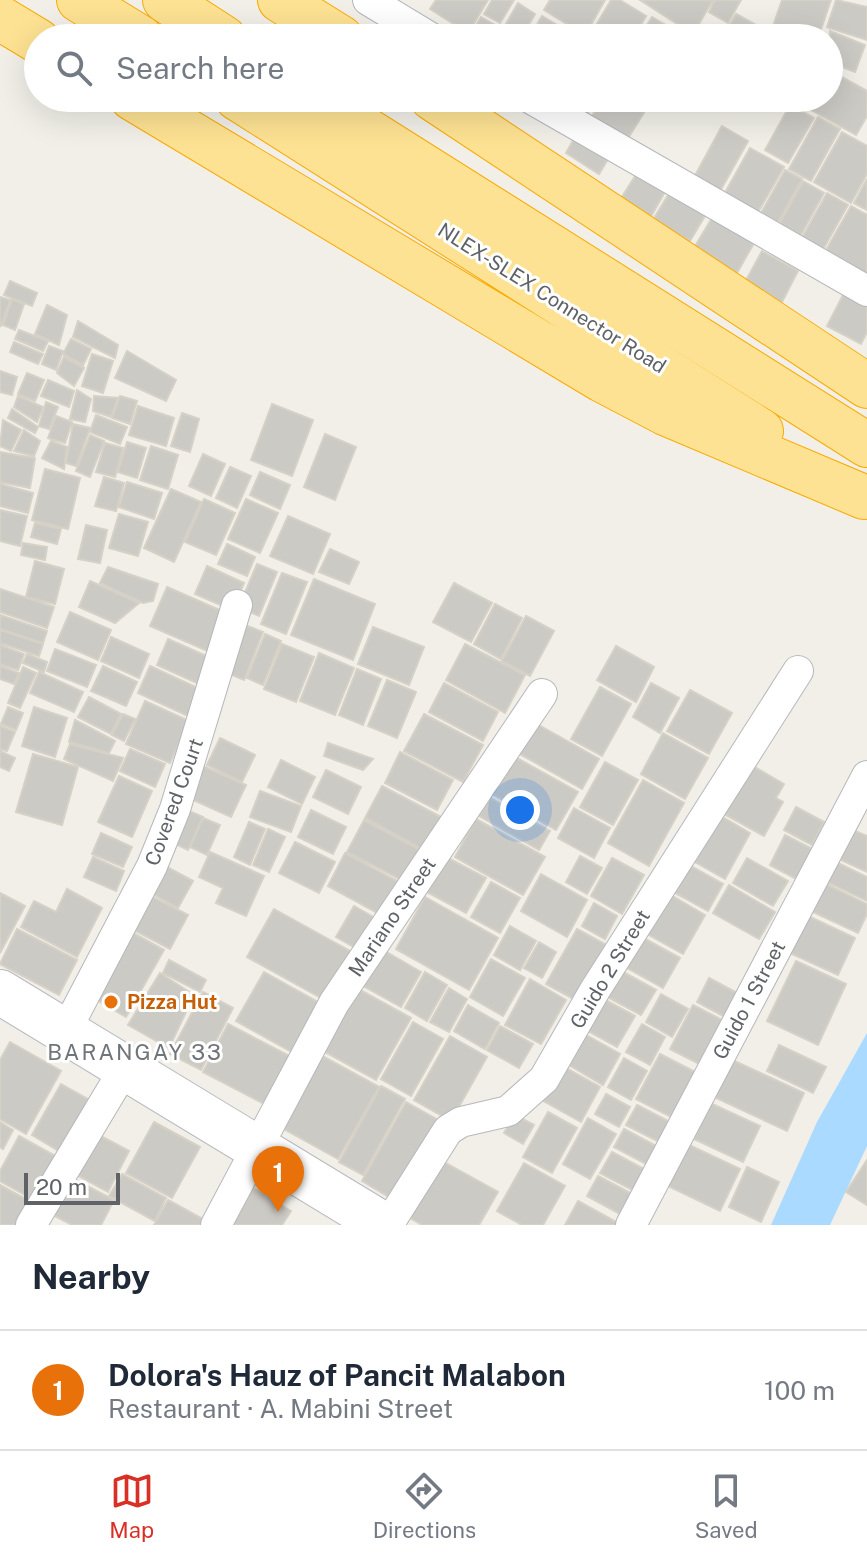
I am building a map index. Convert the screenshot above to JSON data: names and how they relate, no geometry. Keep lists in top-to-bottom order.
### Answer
{
  "streets": {
    "highway": ["NLEX-SLEX Connector Road"],
    "street": [
      "Covered Court",
      "Mariano Street",
      "Guido 2 Street",
      "Guido 1 Street"
    ]
  },
  "districts": ["BARANGAY 33"],
  "places": ["Pizza Hut"],
  "scale_bar": "20 m",
  "page": {
    "search": "Search here",
    "pins": "1",
    "scale": "20 m",
    "heading": "Nearby",
    "list": [
      {
        "mark": "1",
        "name": "Dolora's Hauz of Pancit Malabon",
        "note": "Restaurant · A. Mabini Street",
        "value": "100 m"
      }
    ],
    "nav": ["Map", "Directions", "Saved"]
  }
}
